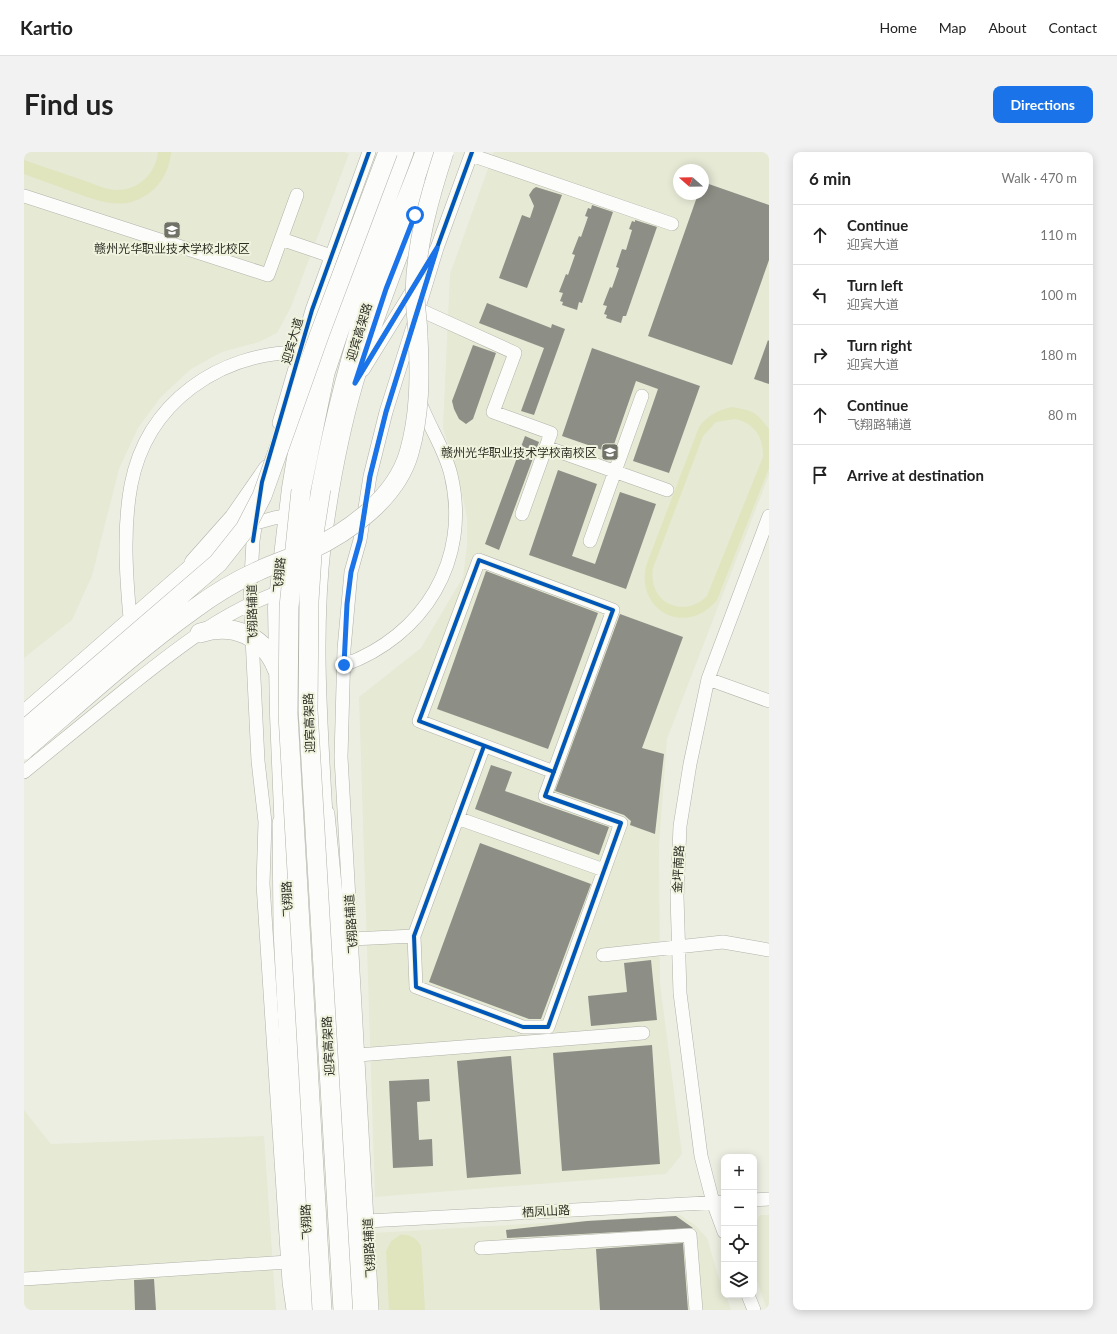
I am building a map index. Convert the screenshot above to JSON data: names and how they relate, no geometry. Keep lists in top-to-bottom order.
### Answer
{
  "streets": {
    "highway": ["迎宾高架路"],
    "main road": ["飞翔路"],
    "street": [
      "迎宾大道",
      "飞翔路辅道",
      "金坪南路",
      "栖凤山路"
    ]
  },
  "crossings": [
    ["迎宾大道", "飞翔路辅道"],
    ["飞翔路辅道", "栖凤山路"],
    ["金坪南路", "栖凤山路"]
  ],
  "places": {
    "school or university": ["赣州光华职业技术学校北校区", "赣州光华职业技术学校南校区"]
  },
  "north": "left",
  "page": {
    "header": "Kartio",
    "nav": [
      "Home",
      "Map",
      "About",
      "Contact"
    ],
    "buttons": "Directions",
    "title": "Find us",
    "heading": ["6 min", "Walk · 470 m"],
    "list": [
      ["Continue", "迎宾大道", "110 m"],
      ["Turn left", "迎宾大道", "100 m"],
      ["Turn right", "迎宾大道", "180 m"],
      ["Continue", "飞翔路辅道", "80 m"],
      "Arrive at destination"
    ],
    "map_buttons": ["+", "−"]
  }
}
